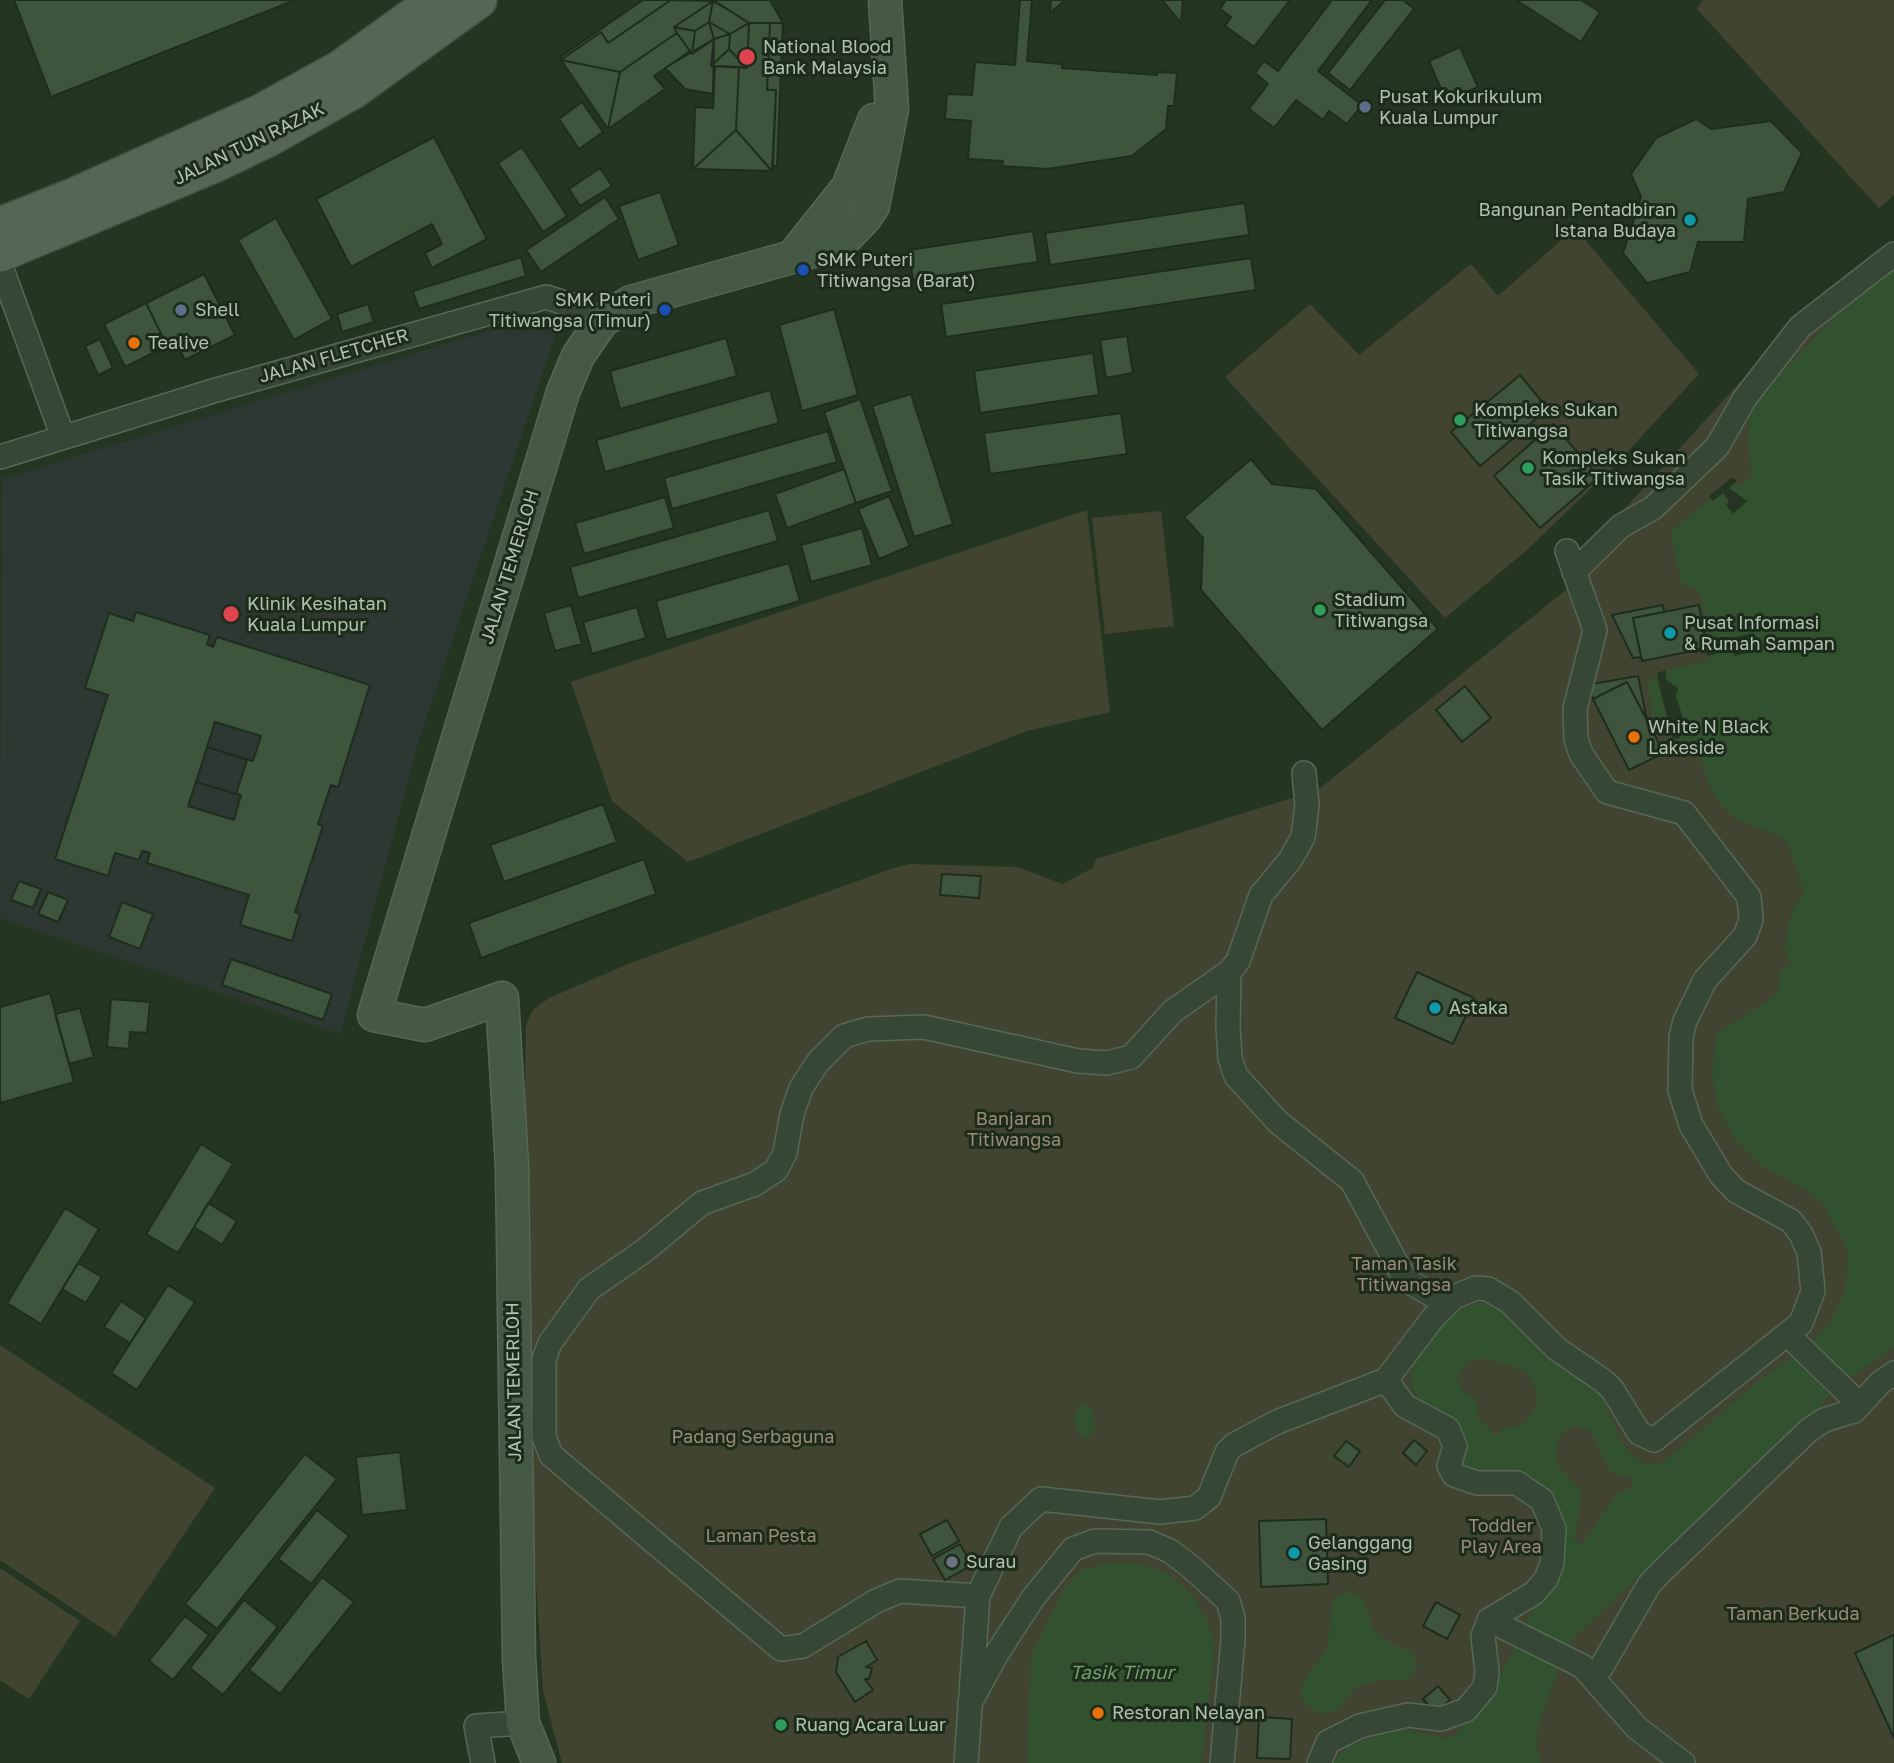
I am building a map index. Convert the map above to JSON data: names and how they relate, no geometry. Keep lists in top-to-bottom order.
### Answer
{
  "streets": {
    "main road": ["JALAN TUN RAZAK"],
    "street": ["JALAN FLETCHER", "JALAN TEMERLOH"]
  },
  "crossings": [
    ["JALAN FLETCHER", "JALAN TEMERLOH"]
  ],
  "water": ["Tasik Timur"],
  "parks": [
    "Banjaran Titiwangsa",
    "Taman Tasik Titiwangsa",
    "Padang Serbaguna",
    "Toddler Play Area",
    "Laman Pesta",
    "Taman Berkuda"
  ],
  "places": [
    "National Blood Bank Malaysia",
    "Pusat Kokurikulum Kuala Lumpur",
    "Bangunan Pentadbiran Istana Budaya",
    "SMK Puteri Titiwangsa (Barat)",
    "Shell",
    "SMK Puteri Titiwangsa (Timur)",
    "Tealive",
    "Kompleks Sukan Titiwangsa",
    "Kompleks Sukan Tasik Titiwangsa",
    "Stadium Titiwangsa",
    "Klinik Kesihatan Kuala Lumpur",
    "Pusat Informasi & Rumah Sampan",
    "White N Black Lakeside",
    "Astaka",
    "Gelanggang Gasing",
    "Surau",
    "Restoran Nelayan",
    "Ruang Acara Luar"
  ]
}
